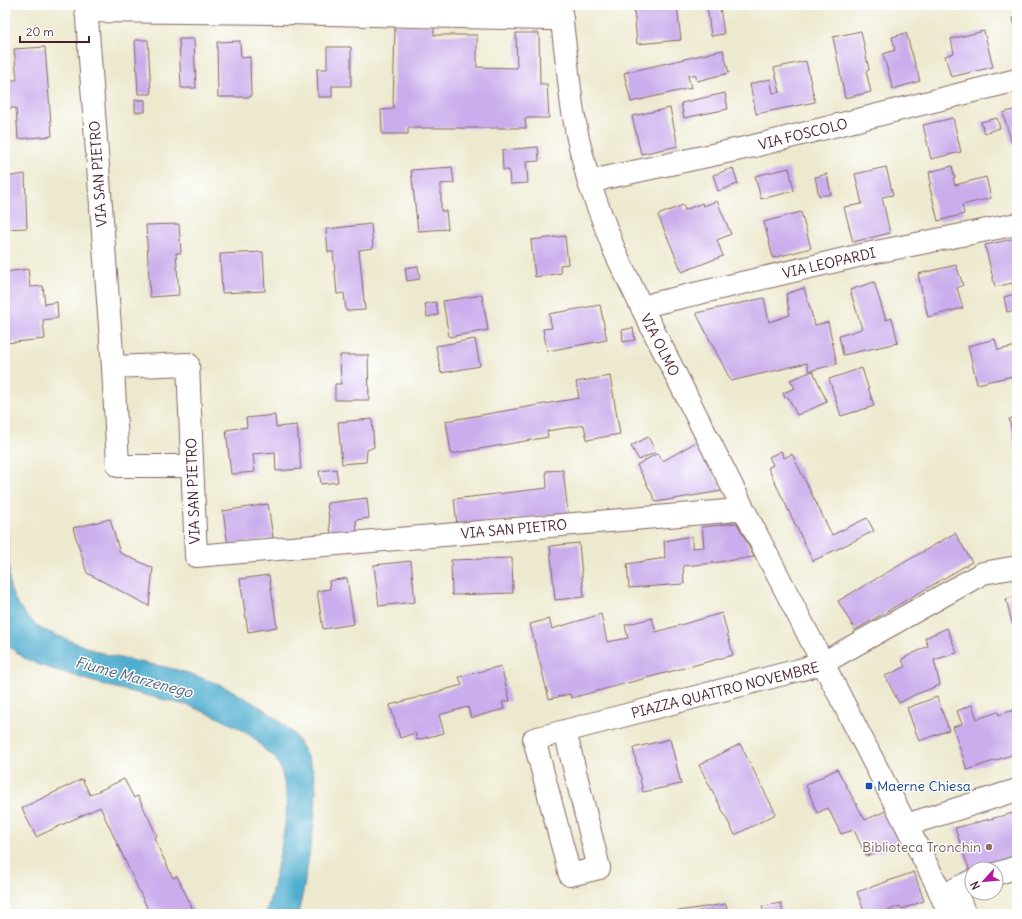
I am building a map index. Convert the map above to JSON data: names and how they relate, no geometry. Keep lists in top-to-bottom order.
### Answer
{
  "streets": {
    "street": [
      "VIA FOSCOLO",
      "VIA SAN PIETRO",
      "VIA LEOPARDI",
      "VIA OLMO",
      "PIAZZA QUATTRO NOVEMBRE"
    ]
  },
  "crossings": [
    ["VIA FOSCOLO", "VIA OLMO"],
    ["VIA SAN PIETRO", "VIA OLMO"],
    ["VIA LEOPARDI", "VIA OLMO"],
    ["VIA OLMO", "PIAZZA QUATTRO NOVEMBRE"]
  ],
  "water": ["Fiume Marzenego"],
  "places": {
    "transit": ["Maerne Chiesa"],
    "other": ["Biblioteca Tronchin"]
  },
  "scale_bar": "20 m",
  "north": "bottom left"
}
